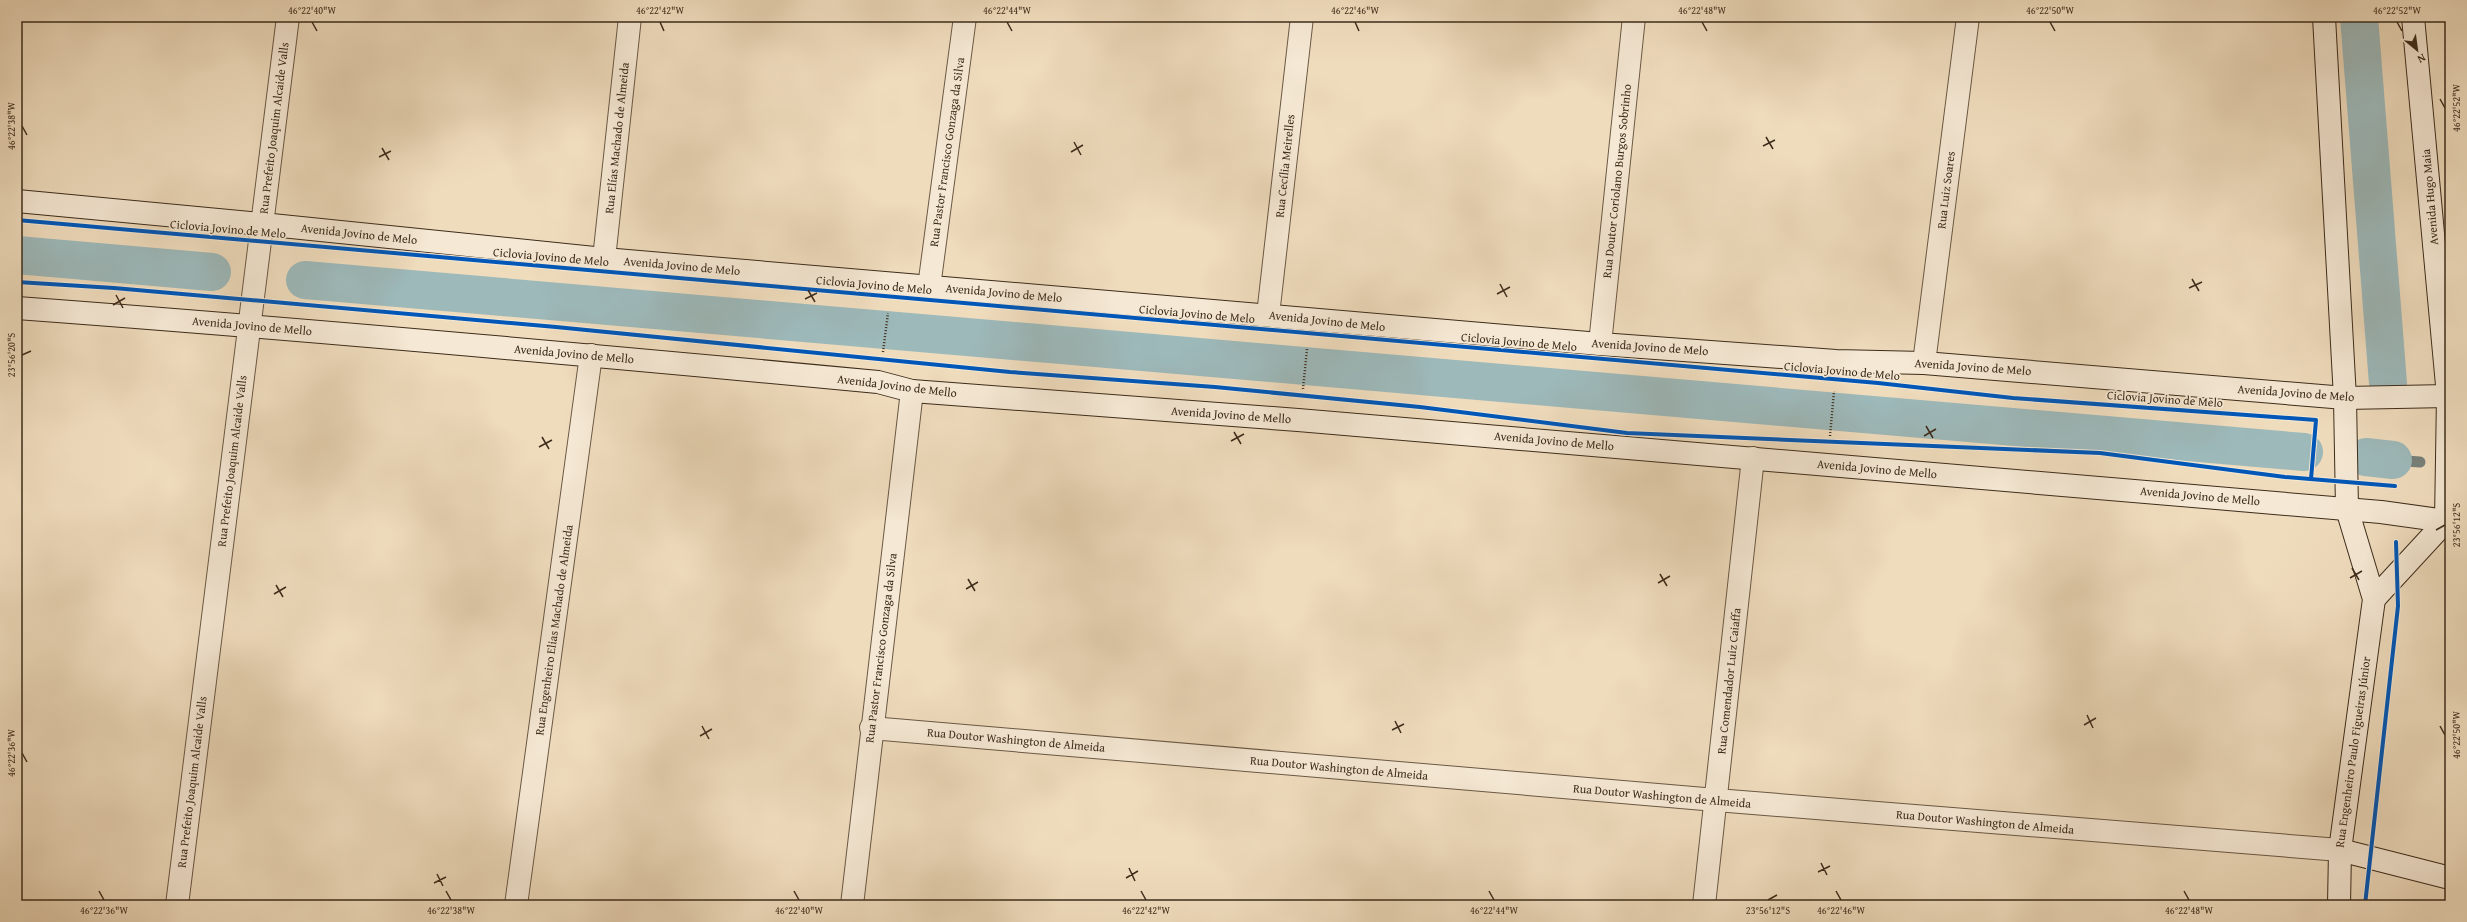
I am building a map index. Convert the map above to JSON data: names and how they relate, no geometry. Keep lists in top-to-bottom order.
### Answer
{
  "streets": {
    "street": [
      "Rua Prefeito Joaquim Alcaide Valls",
      "Rua Elías Machado de Almeida",
      "Rua Pastor Francisco Gonzaga da Silva",
      "Rua Cecília Meirelles",
      "Rua Doutor Coriolano Burgos Sobrinho",
      "Rua Luiz Soares",
      "Avenida Hugo Maia",
      "Avenida Jovino de Melo",
      "Avenida Jovino de Mello",
      "Rua Engenheiro Elias Machado de Almeida",
      "Rua Comendador Luiz Caiaffa",
      "Rua Doutor Washington de Almeida",
      "Rua Engenheiro Paulo Figueiras Júnior"
    ],
    "cycle path": ["Ciclovia Jovino de Melo"]
  },
  "crossings": [
    ["Rua Prefeito Joaquim Alcaide Valls", "Avenida Jovino de Melo"],
    ["Rua Prefeito Joaquim Alcaide Valls", "Avenida Jovino de Mello"],
    ["Rua Elías Machado de Almeida", "Avenida Jovino de Melo"],
    ["Rua Pastor Francisco Gonzaga da Silva", "Avenida Jovino de Melo"],
    ["Rua Pastor Francisco Gonzaga da Silva", "Avenida Jovino de Mello"],
    ["Rua Pastor Francisco Gonzaga da Silva", "Rua Doutor Washington de Almeida"],
    ["Rua Cecília Meirelles", "Avenida Jovino de Melo"],
    ["Rua Doutor Coriolano Burgos Sobrinho", "Avenida Jovino de Melo"],
    ["Rua Luiz Soares", "Avenida Jovino de Melo"],
    ["Avenida Hugo Maia", "Avenida Jovino de Melo"],
    ["Avenida Hugo Maia", "Avenida Jovino de Mello"],
    ["Avenida Jovino de Mello", "Rua Engenheiro Elias Machado de Almeida"],
    ["Avenida Jovino de Mello", "Rua Comendador Luiz Caiaffa"],
    ["Avenida Jovino de Mello", "Rua Engenheiro Paulo Figueiras Júnior"],
    ["Rua Comendador Luiz Caiaffa", "Rua Doutor Washington de Almeida"],
    ["Rua Doutor Washington de Almeida", "Rua Engenheiro Paulo Figueiras Júnior"]
  ],
  "north": "bottom right",
  "coordinates": [
    "46°22'40\"W",
    "46°22'42\"W",
    "46°22'44\"W",
    "46°22'46\"W",
    "46°22'48\"W",
    "46°22'50\"W",
    "46°22'52\"W",
    "46°22'38\"W",
    "23°56'20\"S",
    "23°56'12\"S",
    "46°22'36\"W"
  ]
}
